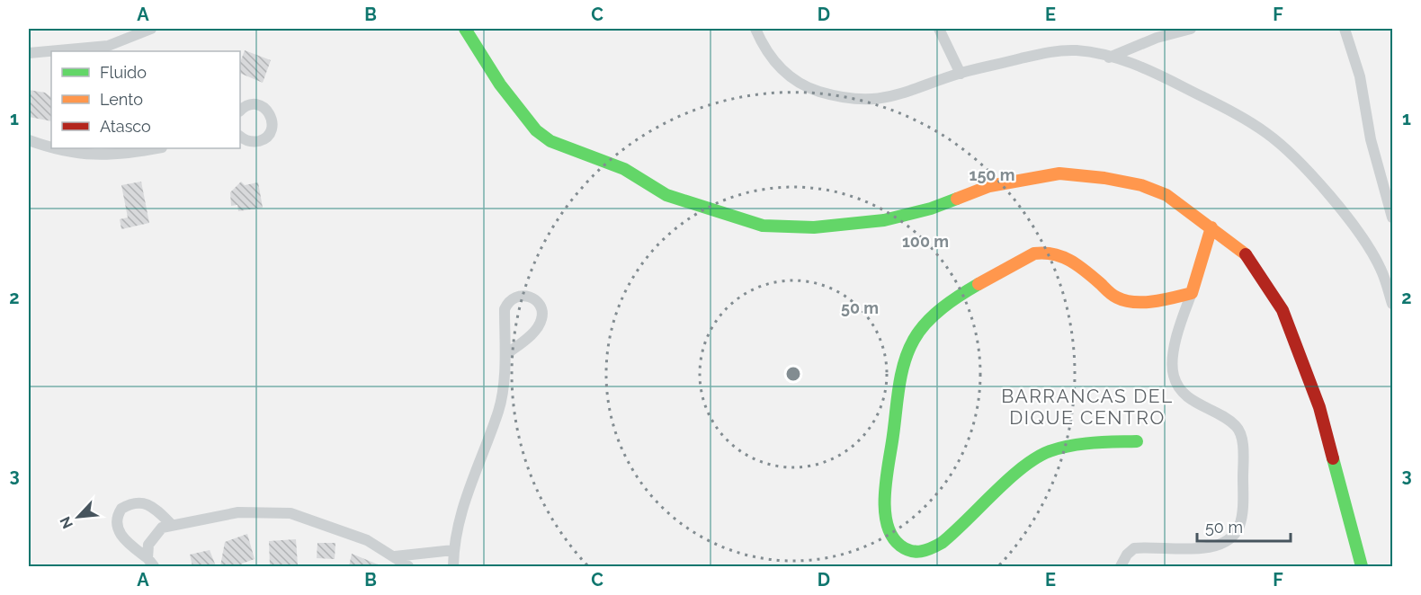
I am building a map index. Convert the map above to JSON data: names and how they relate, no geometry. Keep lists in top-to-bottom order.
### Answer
{
  "districts": ["BARRANCAS DEL DIQUE CENTRO"],
  "legend": ["Fluido", "Lento", "Atasco"],
  "scale_bar": "50 m",
  "north": "bottom left",
  "grid": {
    "columns": [
      "A",
      "B",
      "C",
      "D",
      "E",
      "F"
    ],
    "rows": ["1", "2", "3"]
  },
  "rings": ["150 m", "100 m", "50 m"]
}
